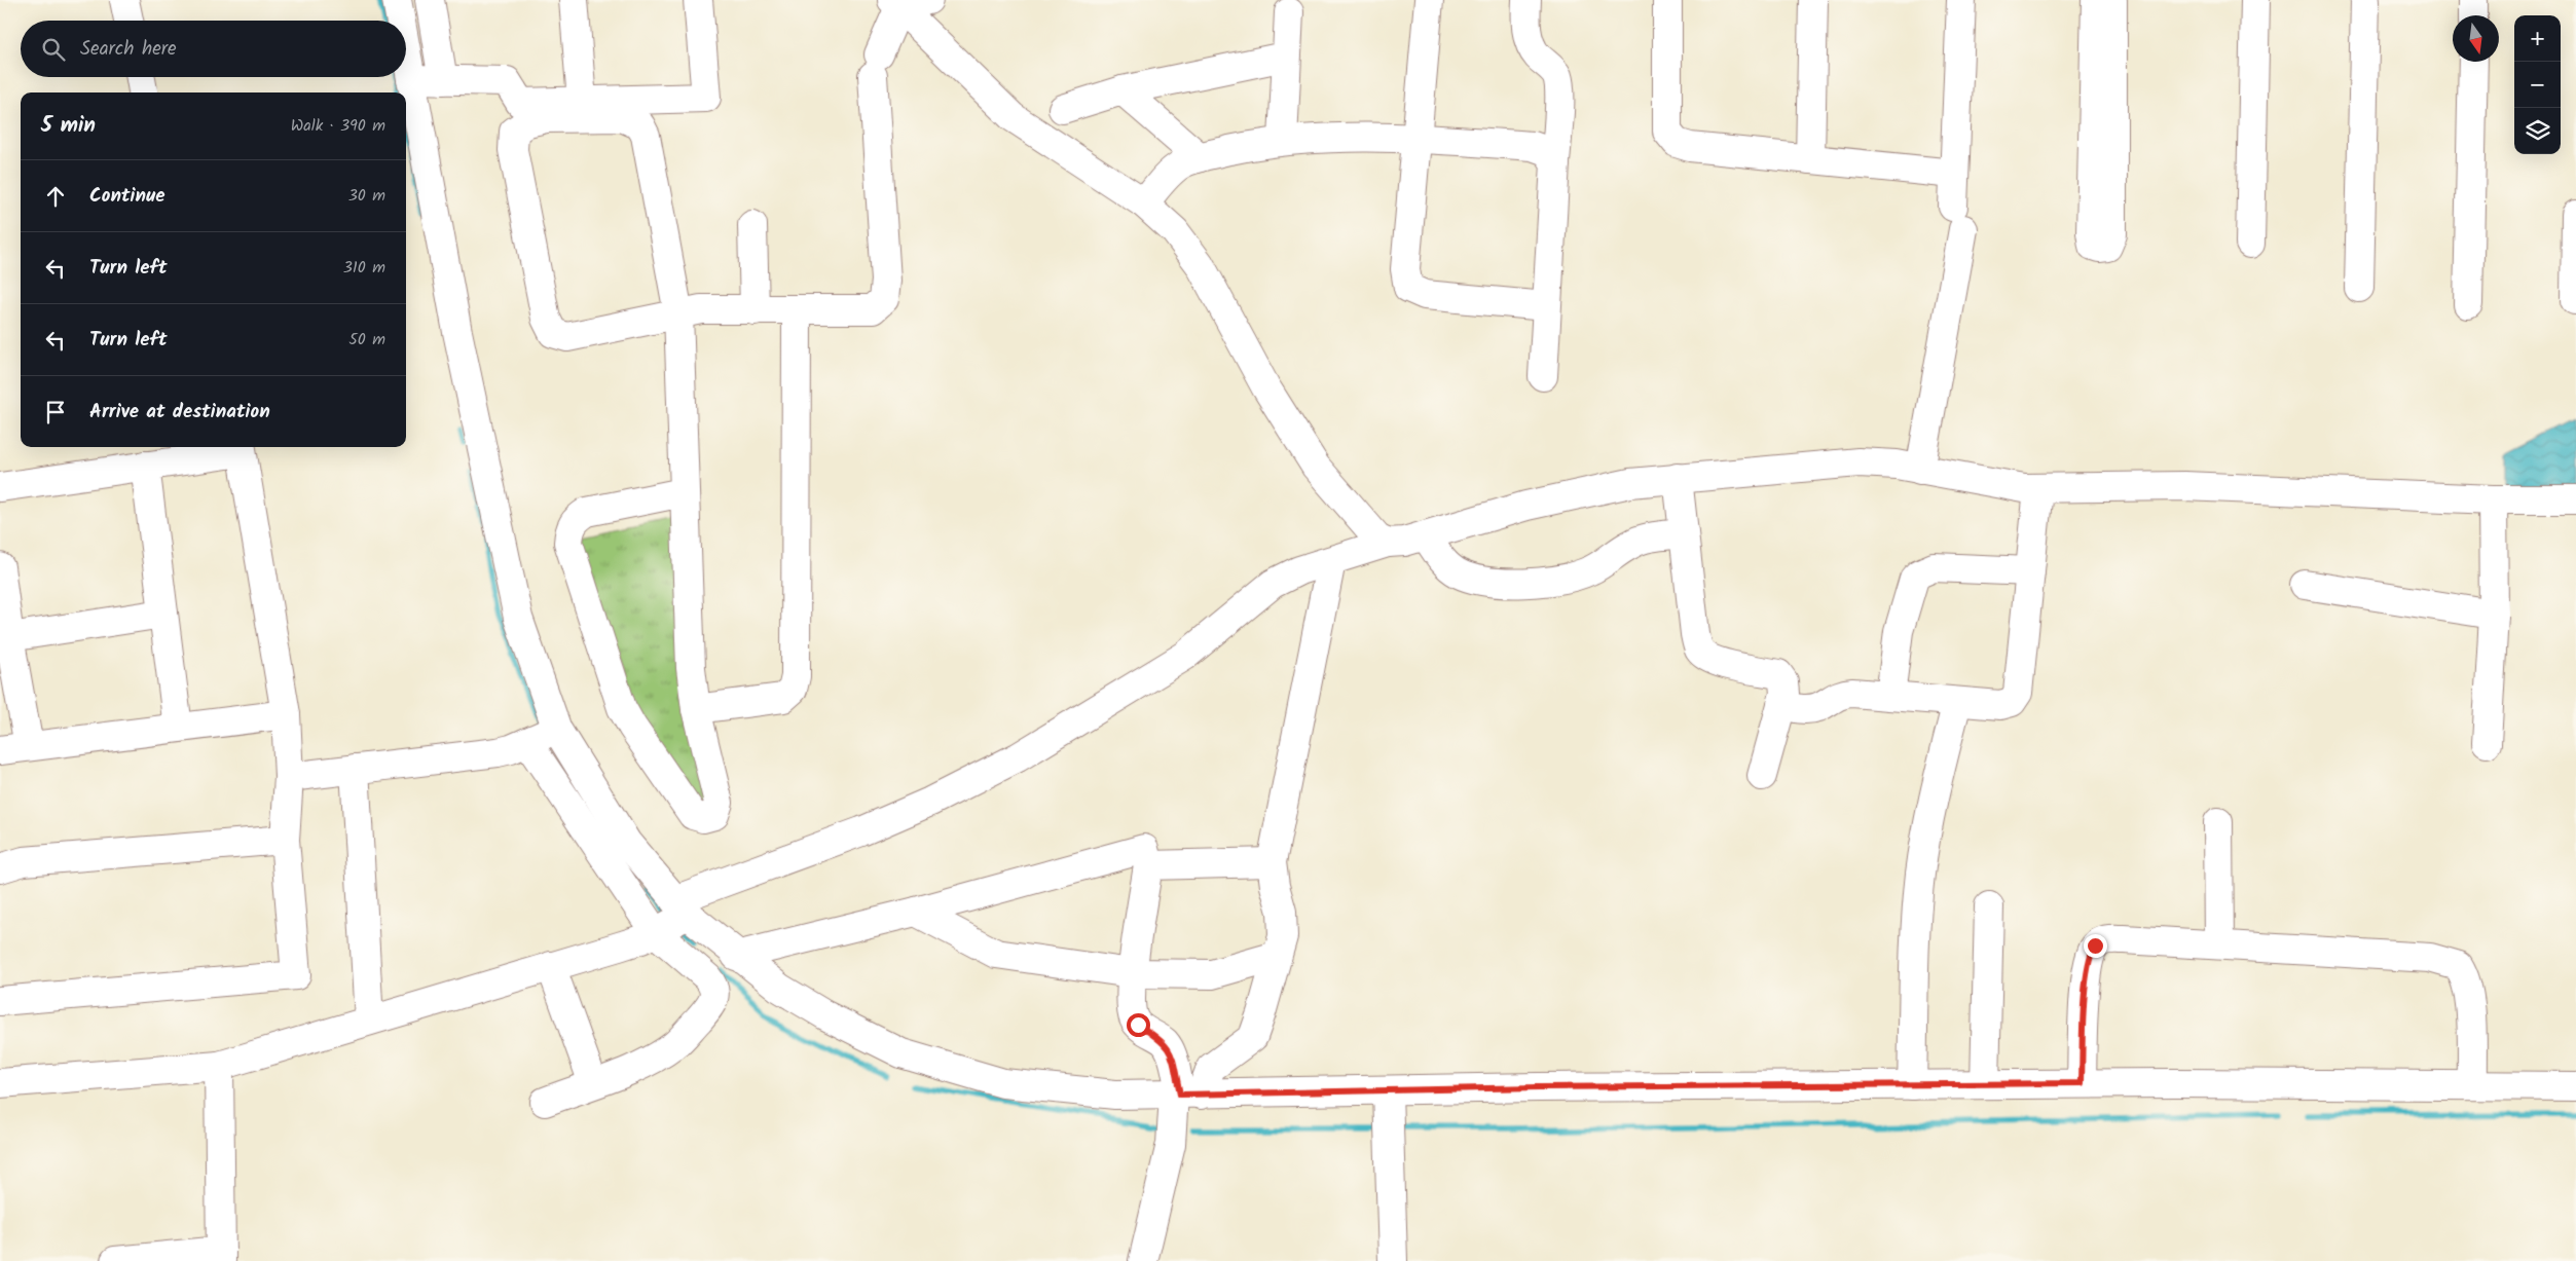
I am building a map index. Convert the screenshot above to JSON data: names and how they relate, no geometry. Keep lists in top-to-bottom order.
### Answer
{
  "north": "bottom",
  "page": {
    "map_buttons": ["+", "−"],
    "search": "Search here",
    "heading": ["5 min", "Walk · 390 m"],
    "list": [
      ["Continue", "30 m"],
      ["Turn left", "310 m"],
      ["Turn left", "50 m"],
      "Arrive at destination"
    ]
  }
}
